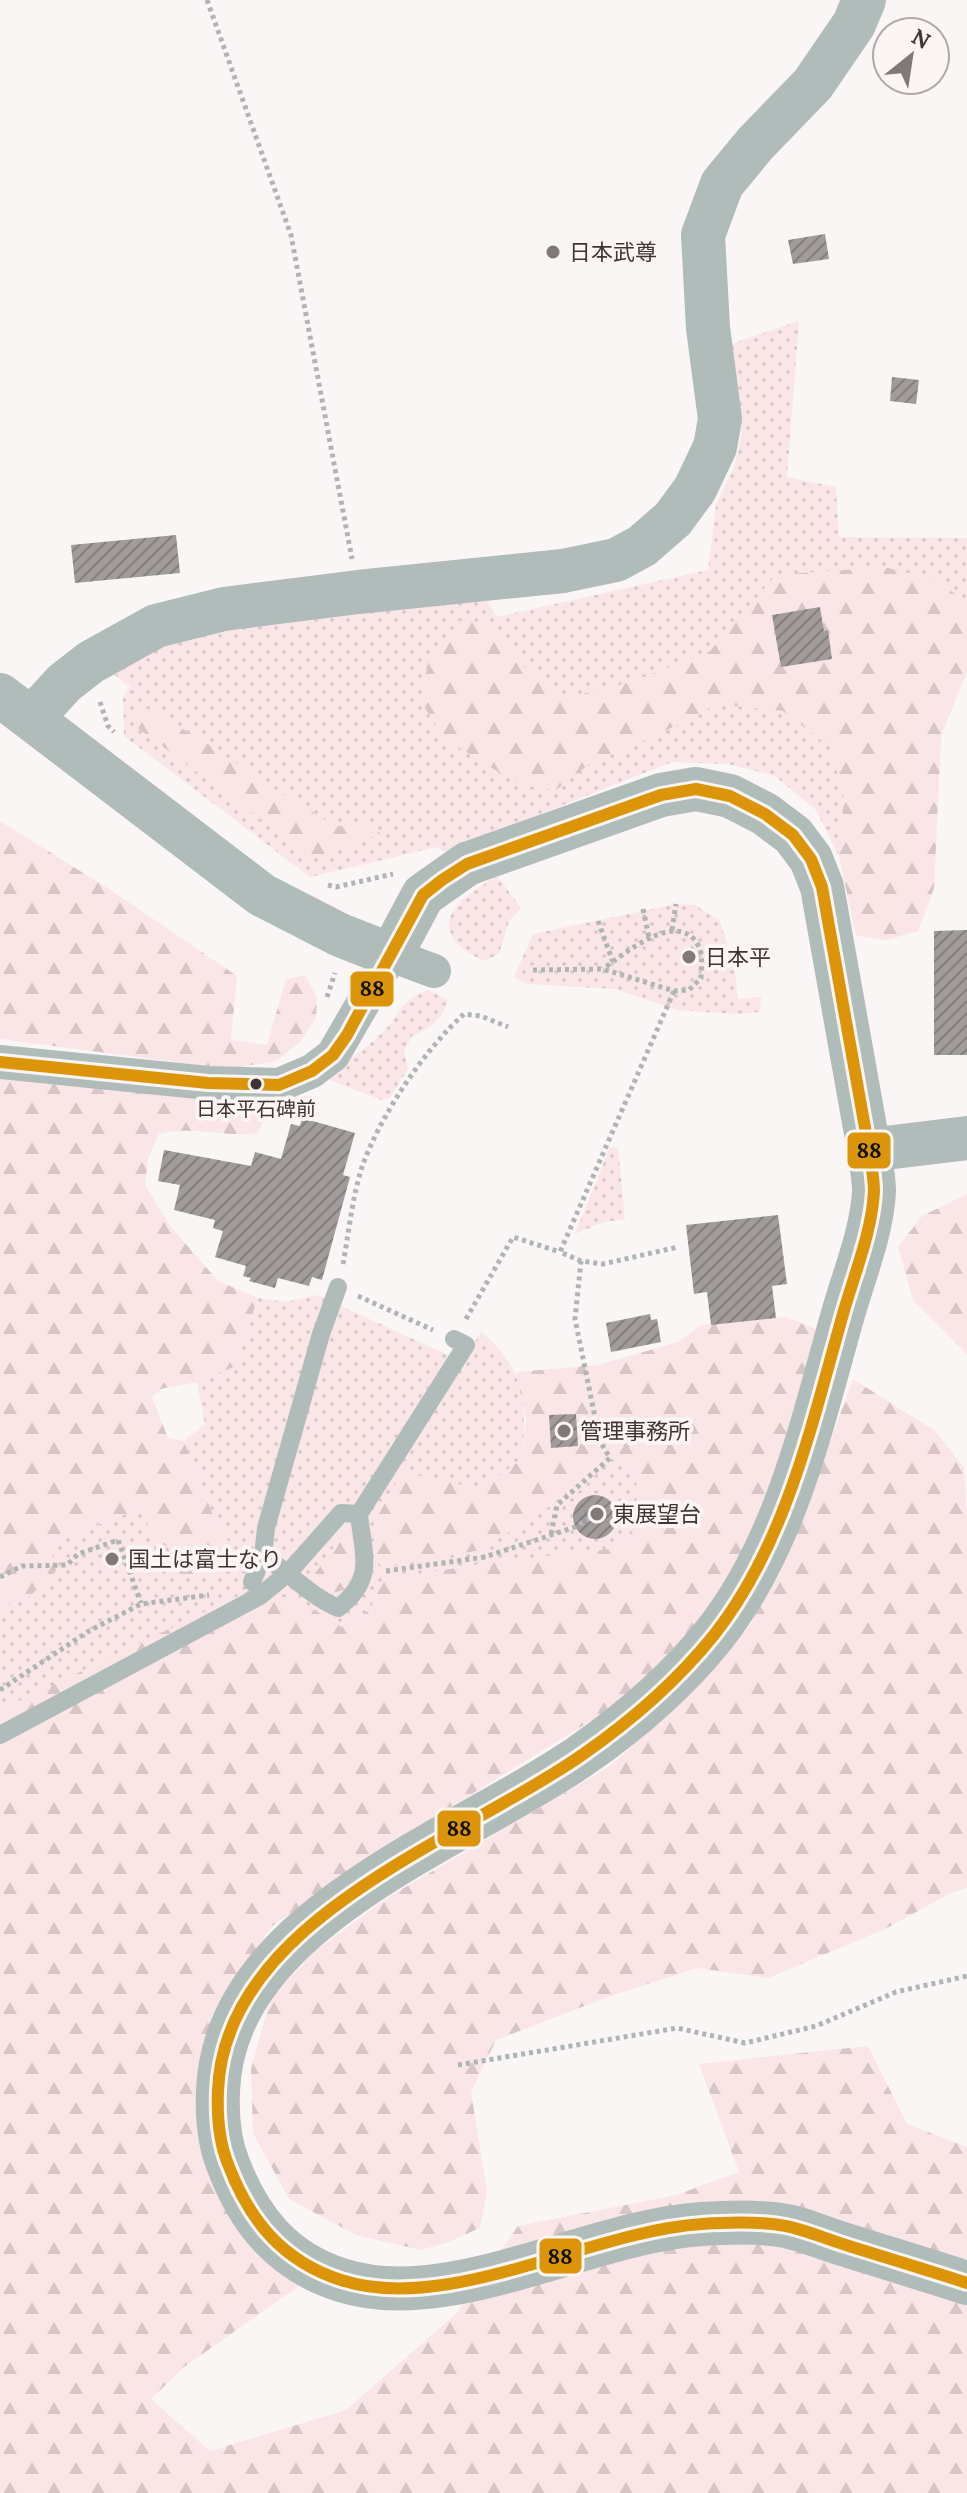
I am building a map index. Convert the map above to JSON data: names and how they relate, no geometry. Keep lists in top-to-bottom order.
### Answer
{
  "places": [
    "日本武尊",
    "日本平",
    "日本平石碑前",
    "管理事務所",
    "東展望台",
    "国土は富士なり"
  ],
  "lines": ["transit line 88"],
  "north": "top right"
}
